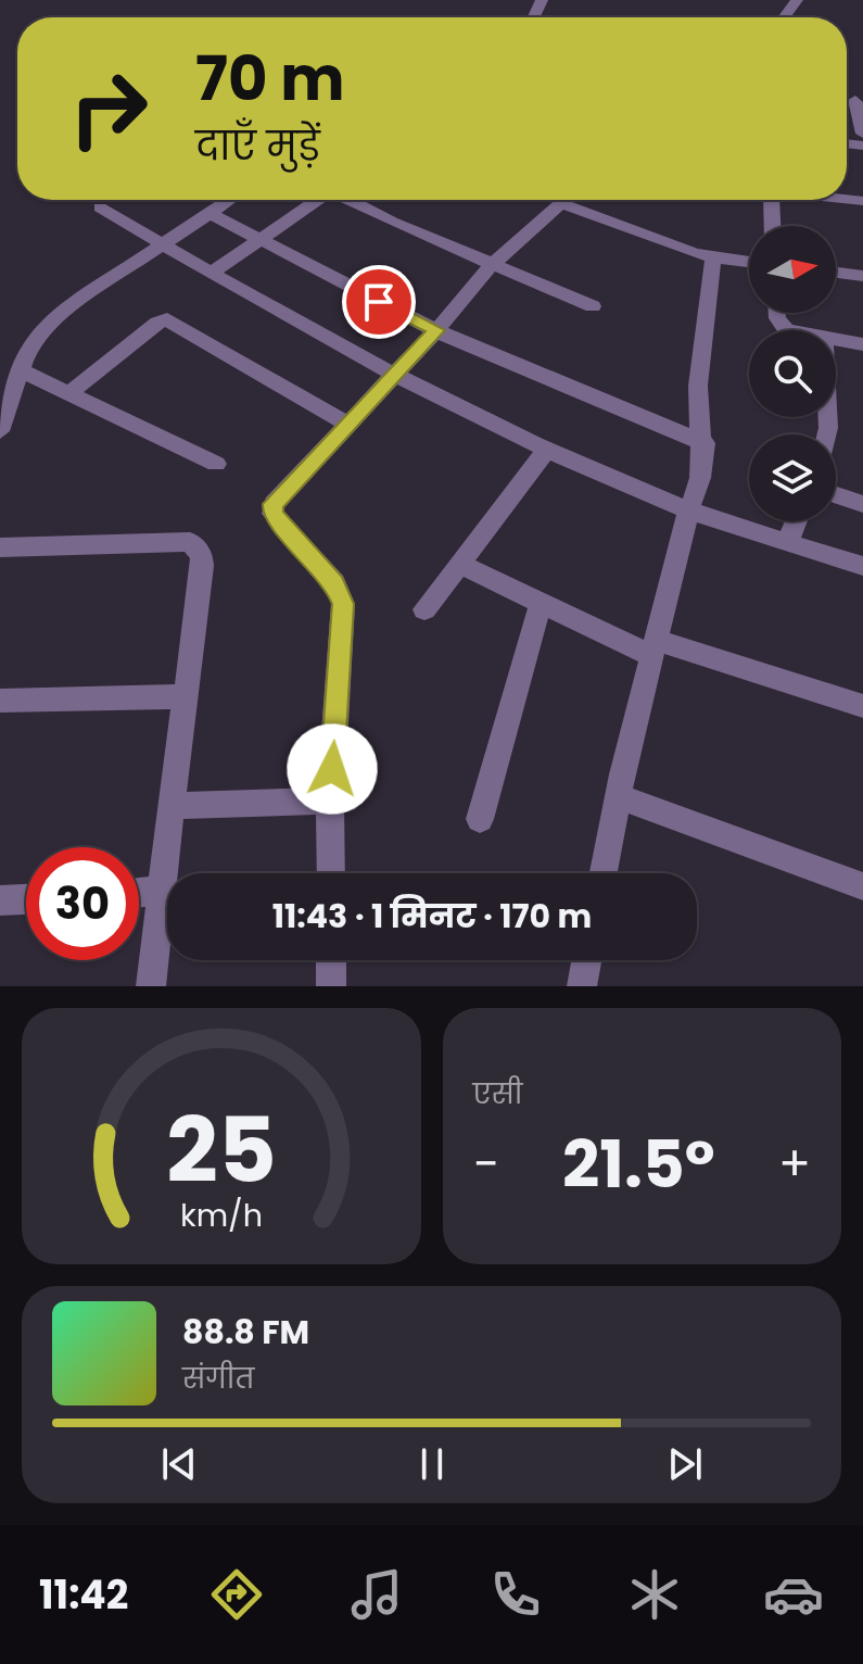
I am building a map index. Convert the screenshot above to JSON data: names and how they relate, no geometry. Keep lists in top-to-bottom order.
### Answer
{
  "north": "right",
  "page": {
    "turn": ["70 m", "दाएँ मुड़ें"],
    "limit": "30",
    "trip": "11:43 · 1 मिनट · 170 m",
    "tile": "एसी",
    "heat": ["−", "21.5°", "+"],
    "song": ["88.8 FM", "संगीत"],
    "tabs": "11:42",
    "gauge": ["25", "km/h"]
  }
}
